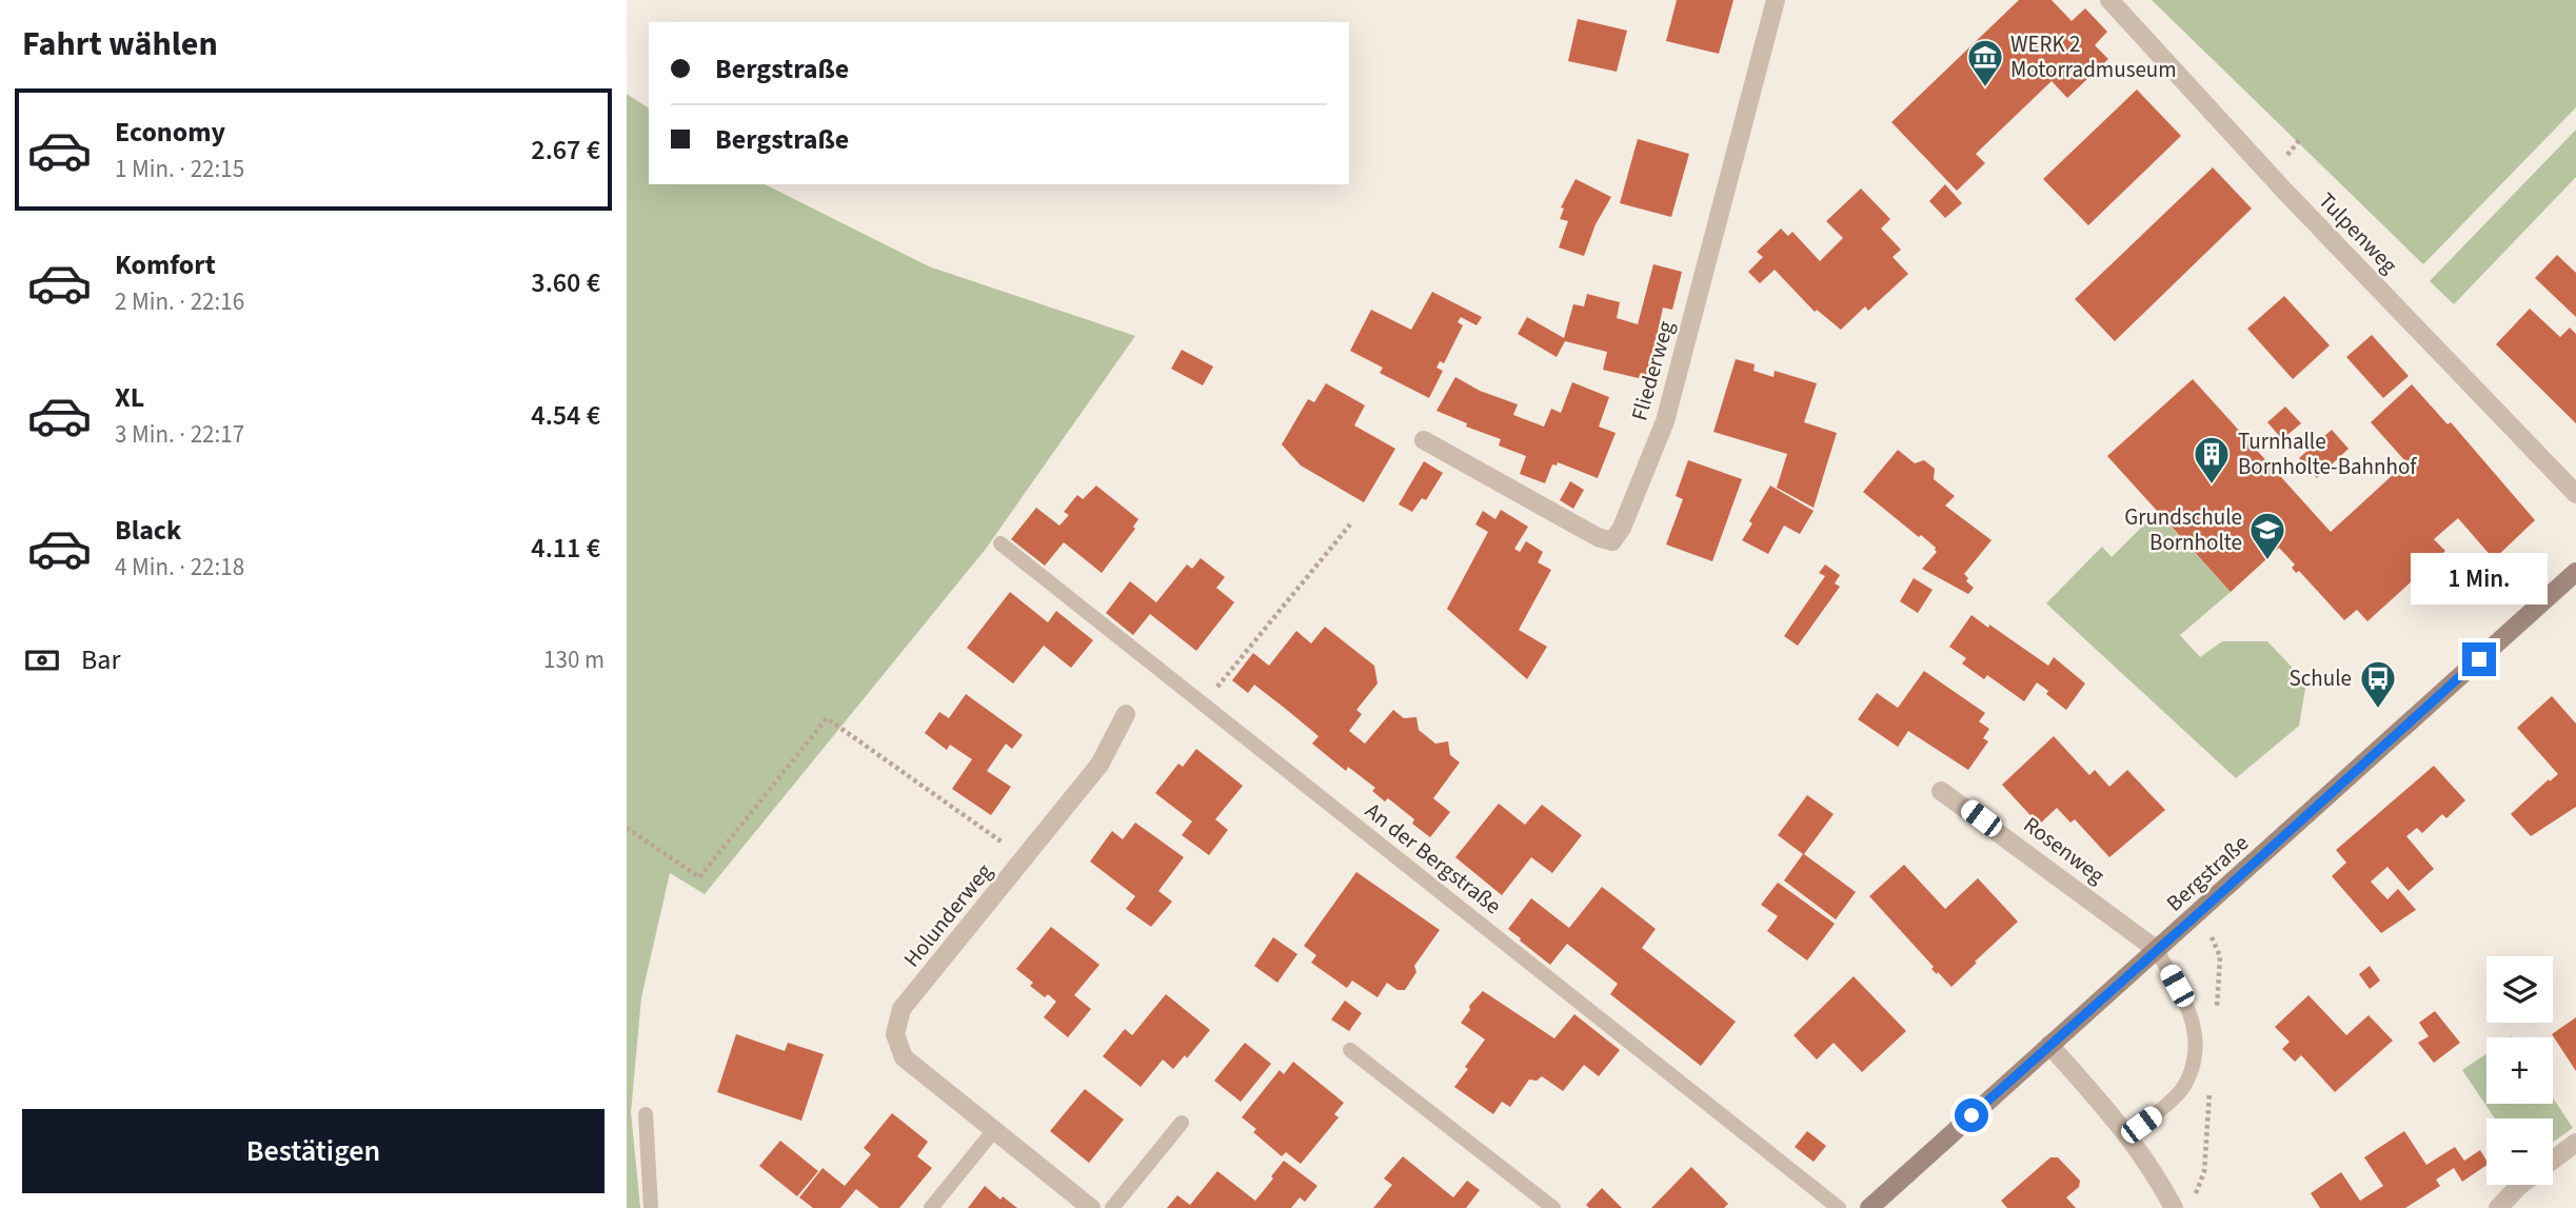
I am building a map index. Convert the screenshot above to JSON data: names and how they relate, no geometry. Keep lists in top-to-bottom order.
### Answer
{
  "streets": {
    "street": [
      "Tulpenweg",
      "Fliederweg",
      "Rosenweg",
      "Bergstraße",
      "Holunderweg"
    ],
    "lane": ["An der Bergstraße"]
  },
  "crossings": [
    ["Rosenweg", "Bergstraße"]
  ],
  "places": {
    "museum": ["WERK 2 Motorradmuseum"],
    "building": ["Turnhalle Bornholte-Bahnhof"],
    "school or university": ["Grundschule Bornholte"],
    "bus stop": ["Schule"]
  },
  "page": {
    "heading": "Fahrt wählen",
    "banner": ["Bergstraße", "Bergstraße"],
    "list": [
      {
        "name": "Economy",
        "note": "1 Min. · 22:15",
        "value": "2.67 €"
      },
      {
        "name": "Komfort",
        "note": "2 Min. · 22:16",
        "value": "3.60 €"
      },
      {
        "name": "XL",
        "note": "3 Min. · 22:17",
        "value": "4.54 €"
      },
      {
        "name": "Black",
        "note": "4 Min. · 22:18",
        "value": "4.11 €"
      }
    ],
    "bubble": "1 Min.",
    "pay": ["Bar", "130 m"],
    "map_buttons": ["+", "−"],
    "buttons": "Bestätigen"
  }
}
